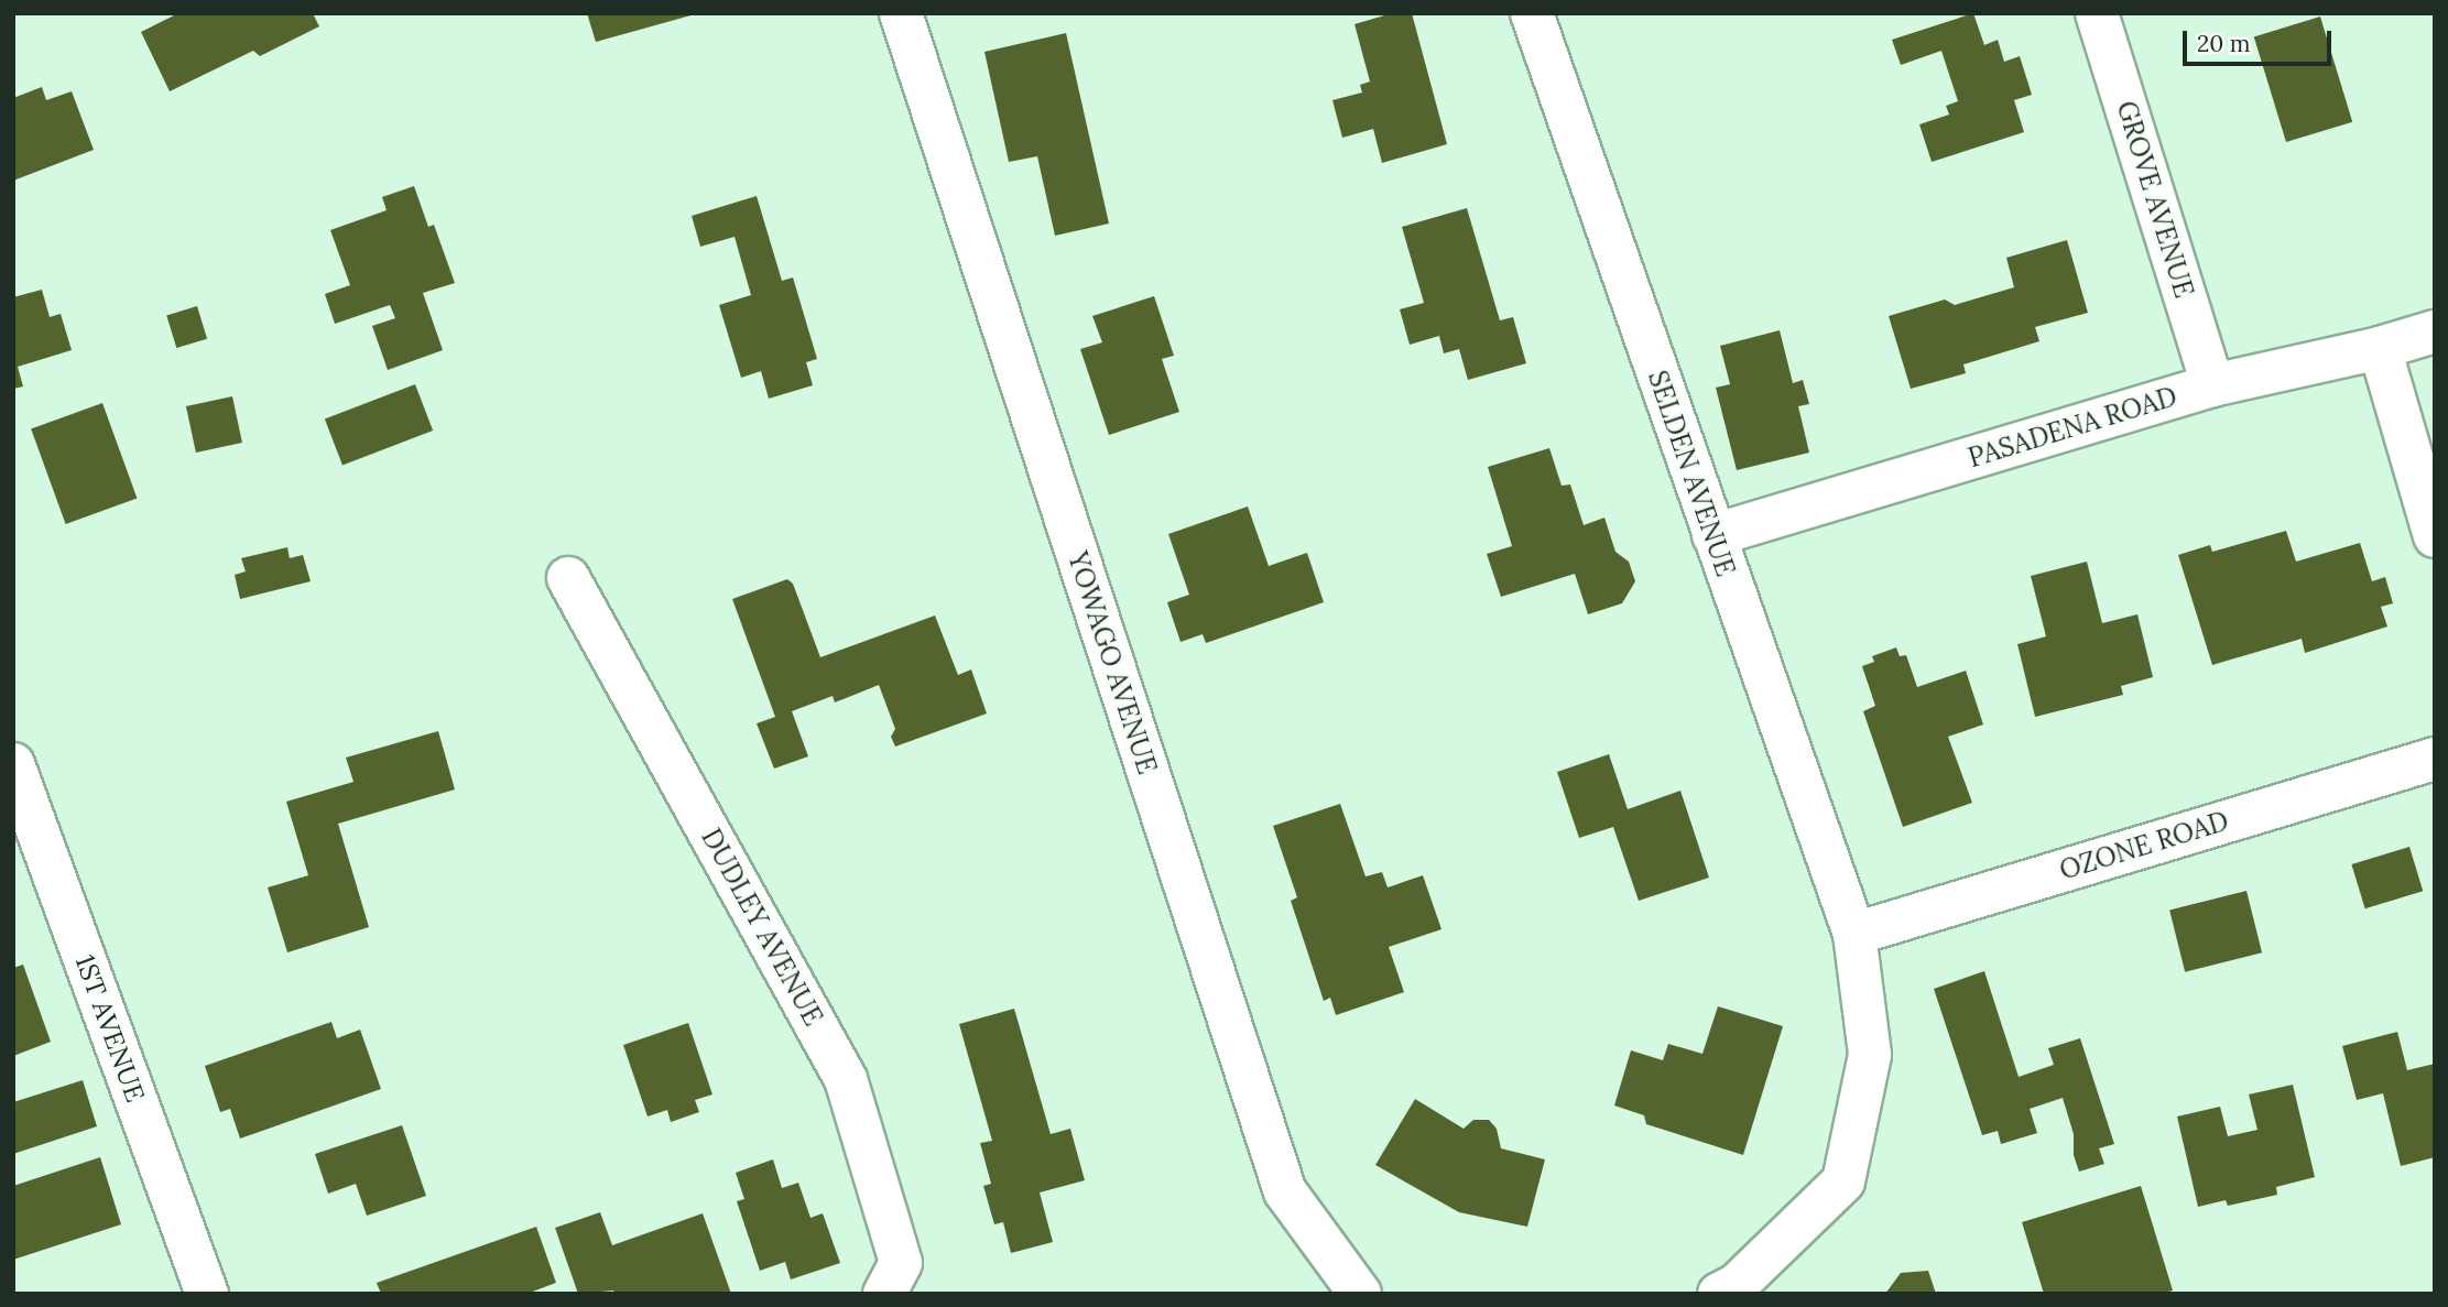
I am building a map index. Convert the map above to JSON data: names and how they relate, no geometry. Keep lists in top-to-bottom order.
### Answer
{
  "streets": {
    "street": [
      "GROVE AVENUE",
      "PASADENA ROAD",
      "SELDEN AVENUE",
      "YOWAGO AVENUE",
      "OZONE ROAD",
      "DUDLEY AVENUE",
      "1ST AVENUE"
    ]
  },
  "crossings": [
    ["GROVE AVENUE", "PASADENA ROAD"],
    ["PASADENA ROAD", "SELDEN AVENUE"],
    ["SELDEN AVENUE", "OZONE ROAD"]
  ],
  "scale_bar": "20 m"
}
